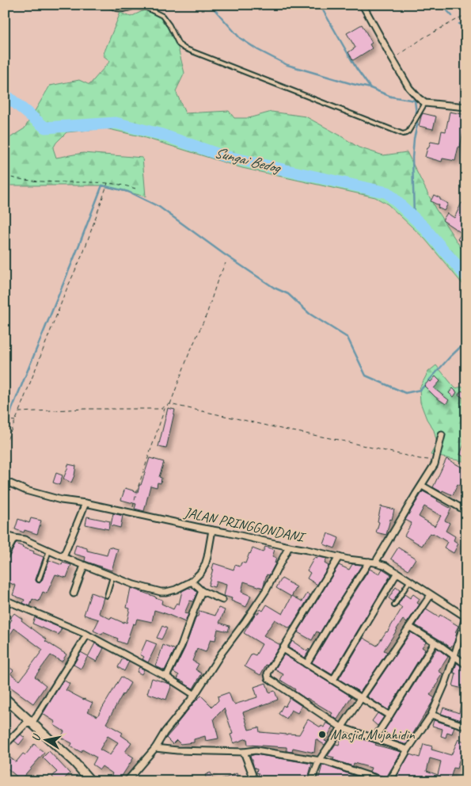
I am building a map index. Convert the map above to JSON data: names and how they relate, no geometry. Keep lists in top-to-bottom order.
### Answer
{
  "streets": {
    "street": ["JALAN PRINGGONDANI"]
  },
  "water": ["Sungai Bedog"],
  "places": ["Masjid Mujahidin"],
  "north": "left"
}
